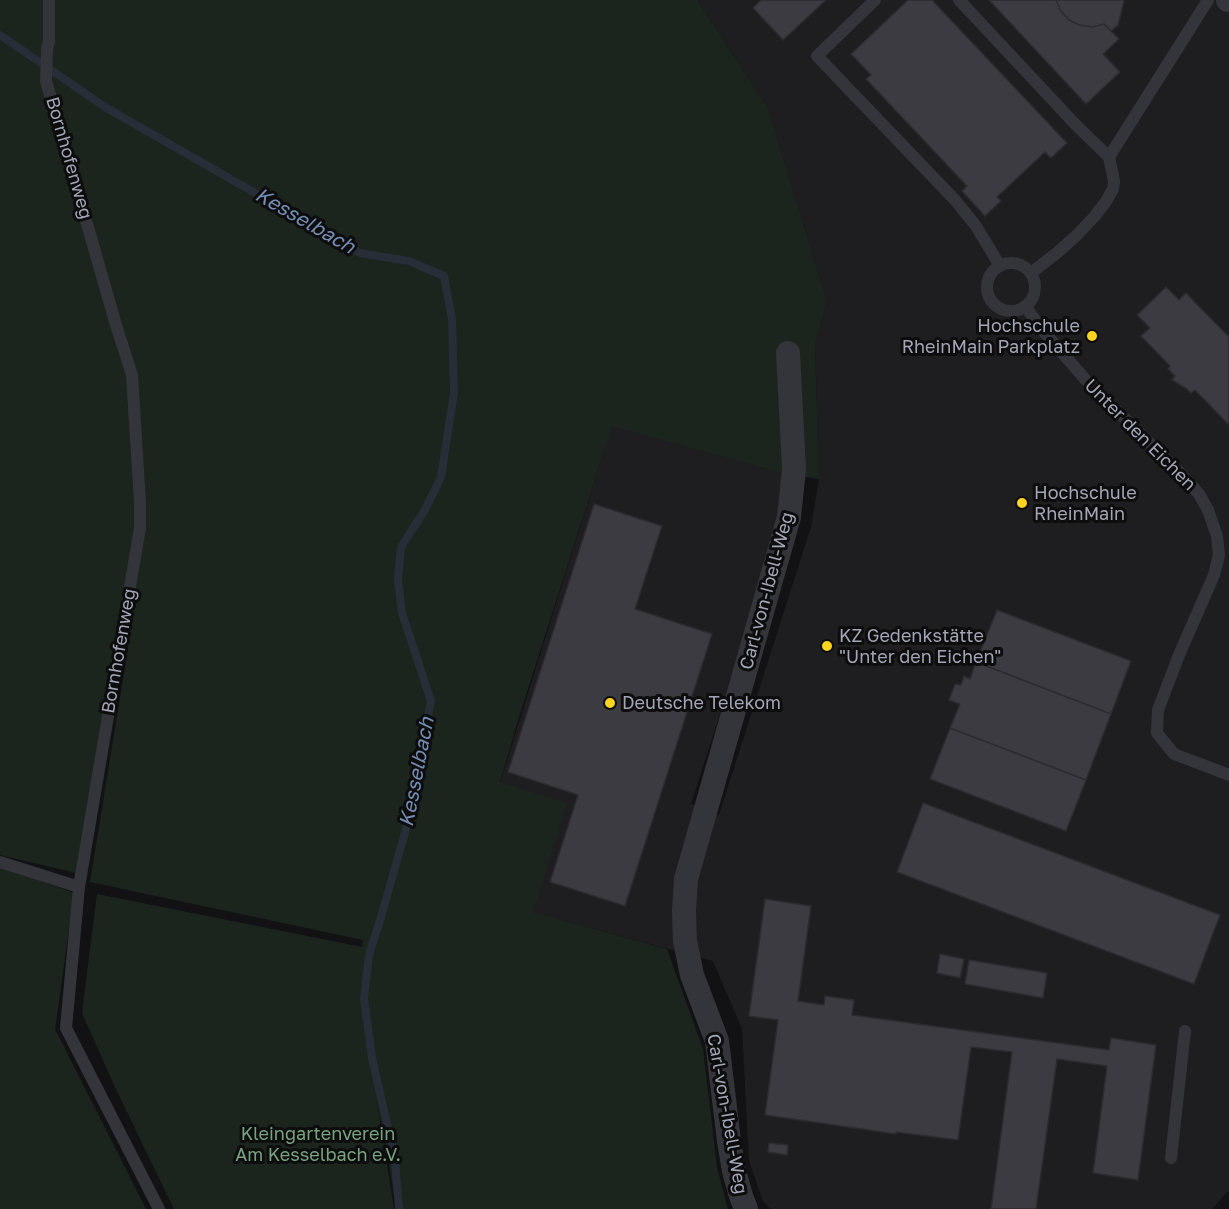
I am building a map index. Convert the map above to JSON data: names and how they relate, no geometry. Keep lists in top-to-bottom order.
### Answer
{
  "streets": {
    "street": ["Carl-von-Ibell-Weg"],
    "lane": ["Bornhofenweg", "Unter den Eichen"]
  },
  "water": ["Kesselbach"],
  "parks": ["Kleingartenverein Am Kesselbach e.V."],
  "places": [
    "Hochschule RheinMain Parkplatz",
    "Hochschule RheinMain",
    "KZ Gedenkstätte \"Unter den Eichen\"",
    "Deutsche Telekom"
  ]
}
